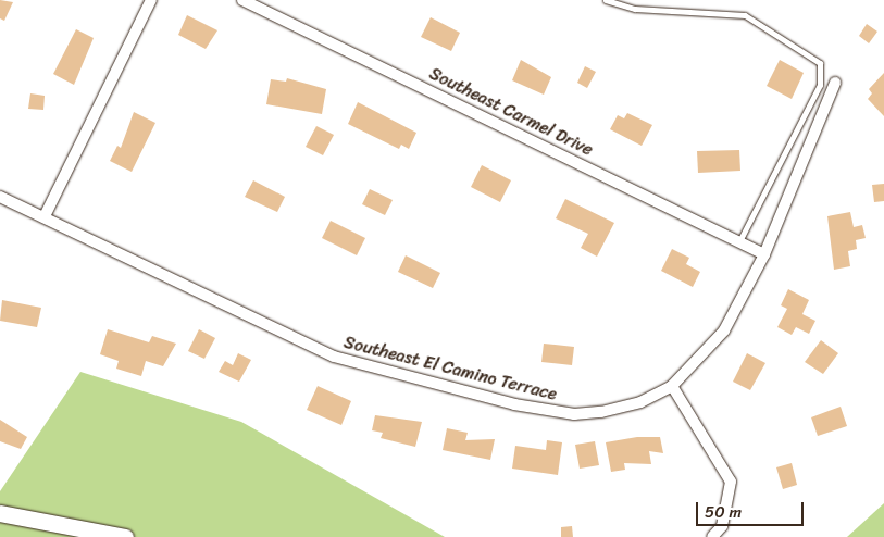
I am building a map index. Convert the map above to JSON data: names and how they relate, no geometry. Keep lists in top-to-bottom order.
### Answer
{
  "streets": {
    "street": ["Southeast Carmel Drive", "Southeast El Camino Terrace"]
  },
  "crossings": [
    ["Southeast Carmel Drive", "Southeast El Camino Terrace"]
  ],
  "scale_bar": "50 m"
}
